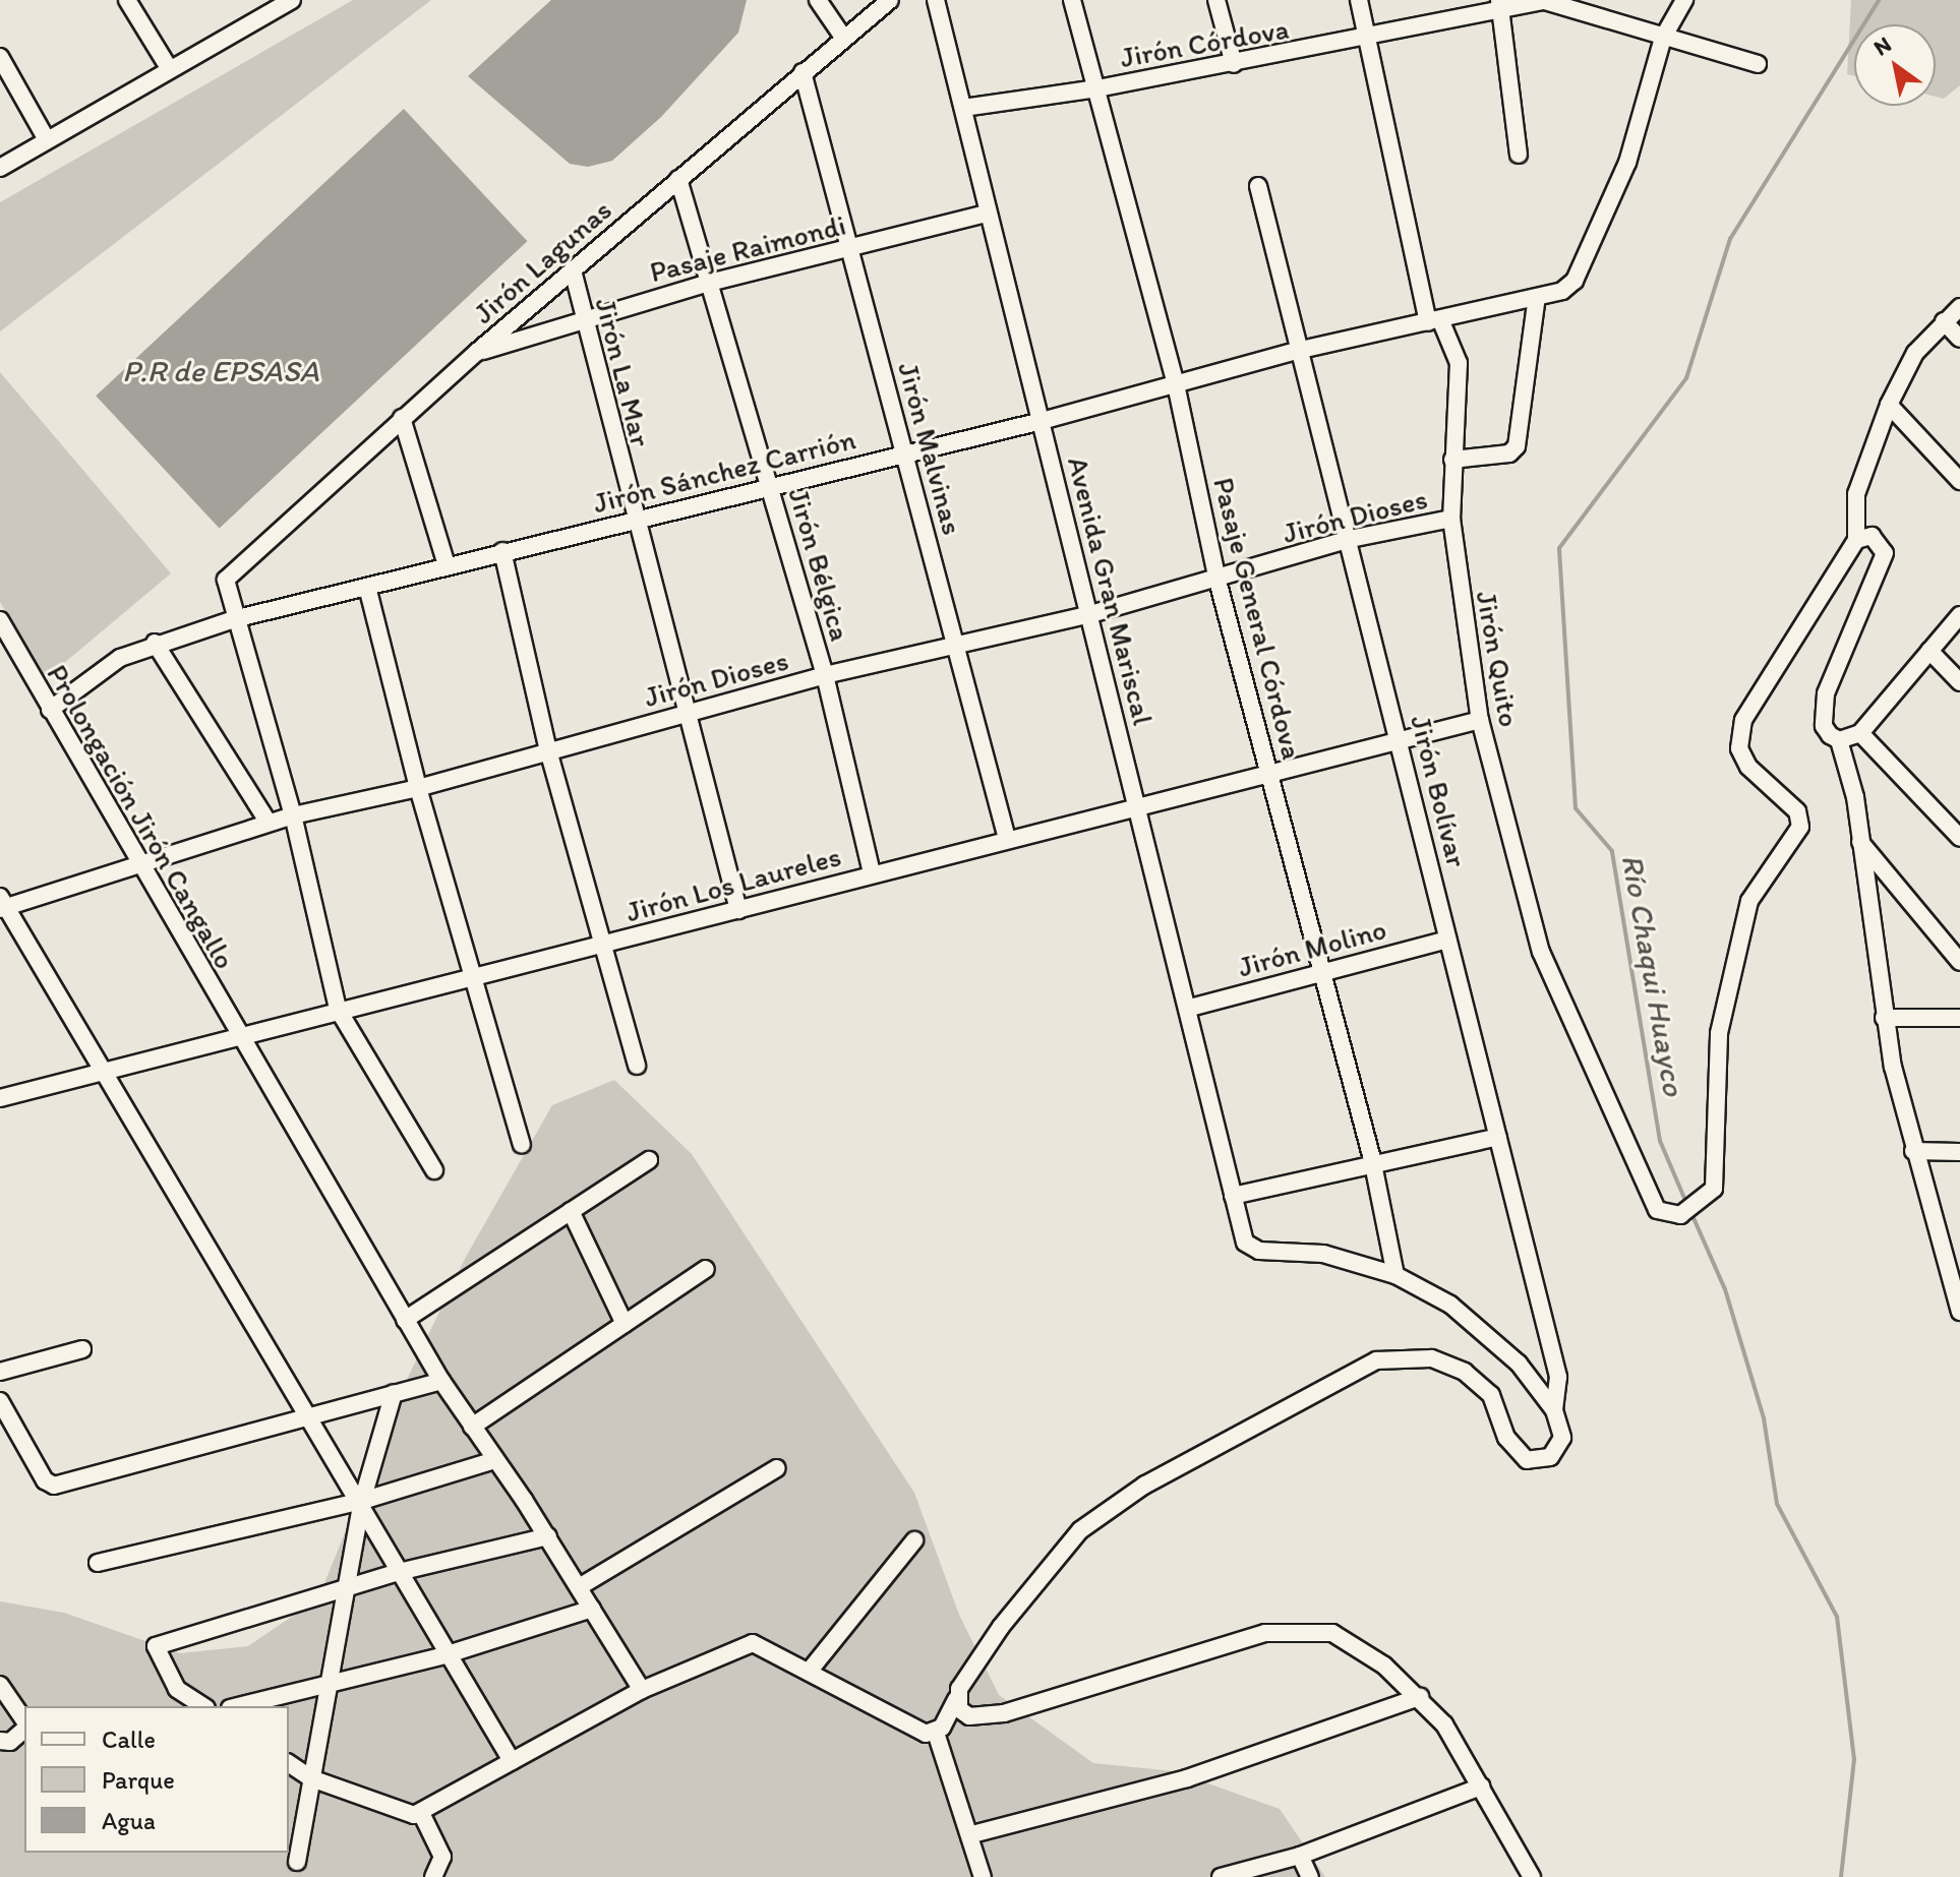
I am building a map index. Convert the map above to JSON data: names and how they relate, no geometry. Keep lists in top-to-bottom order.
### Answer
{
  "streets": {
    "street": [
      "Jirón Córdova",
      "Pasaje Raimondi",
      "Jirón Lagunas",
      "Jirón La Mar",
      "Jirón Malvinas",
      "Jirón Sánchez Carrión",
      "Jirón Dioses",
      "Jirón Bélgica",
      "Avenida Gran Mariscal",
      "Pasaje General Córdova",
      "Jirón Quito",
      "Jirón Bolívar",
      "Prolongación Jirón Cangallo",
      "Jirón Los Laureles",
      "Jirón Molino"
    ]
  },
  "crossings": [
    ["Jirón Córdova", "Avenida Gran Mariscal"],
    ["Jirón Córdova", "Pasaje General Córdova"],
    ["Jirón Córdova", "Jirón Quito"],
    ["Pasaje Raimondi", "Jirón Lagunas"],
    ["Pasaje Raimondi", "Jirón La Mar"],
    ["Pasaje Raimondi", "Jirón Malvinas"],
    ["Pasaje Raimondi", "Jirón Bélgica"],
    ["Pasaje Raimondi", "Avenida Gran Mariscal"],
    ["Jirón Lagunas", "Jirón La Mar"],
    ["Jirón Lagunas", "Jirón Malvinas"],
    ["Jirón Lagunas", "Jirón Sánchez Carrión"],
    ["Jirón Lagunas", "Jirón Bélgica"],
    ["Jirón La Mar", "Jirón Sánchez Carrión"],
    ["Jirón La Mar", "Jirón Dioses"],
    ["Jirón La Mar", "Jirón Los Laureles"],
    ["Jirón Malvinas", "Jirón Sánchez Carrión"],
    ["Jirón Malvinas", "Jirón Dioses"],
    ["Jirón Malvinas", "Jirón Los Laureles"],
    ["Jirón Sánchez Carrión", "Jirón Bélgica"],
    ["Jirón Sánchez Carrión", "Avenida Gran Mariscal"],
    ["Jirón Sánchez Carrión", "Pasaje General Córdova"],
    ["Jirón Sánchez Carrión", "Jirón Quito"],
    ["Jirón Sánchez Carrión", "Jirón Bolívar"],
    ["Jirón Sánchez Carrión", "Prolongación Jirón Cangallo"],
    ["Jirón Dioses", "Jirón Bélgica"],
    ["Jirón Dioses", "Avenida Gran Mariscal"],
    ["Jirón Dioses", "Pasaje General Córdova"],
    ["Jirón Dioses", "Jirón Quito"],
    ["Jirón Dioses", "Jirón Bolívar"],
    ["Jirón Dioses", "Prolongación Jirón Cangallo"],
    ["Jirón Bélgica", "Jirón Los Laureles"],
    ["Avenida Gran Mariscal", "Pasaje General Córdova"],
    ["Avenida Gran Mariscal", "Jirón Los Laureles"],
    ["Avenida Gran Mariscal", "Jirón Molino"],
    ["Pasaje General Córdova", "Jirón Los Laureles"],
    ["Pasaje General Córdova", "Jirón Molino"],
    ["Jirón Quito", "Jirón Los Laureles"],
    ["Jirón Bolívar", "Jirón Los Laureles"],
    ["Jirón Bolívar", "Jirón Molino"],
    ["Prolongación Jirón Cangallo", "Jirón Los Laureles"]
  ],
  "water": ["P.R de EPSASA", "Río Chaqui Huayco"],
  "legend": ["Calle", "Parque", "Agua"],
  "north": "top left"
}
